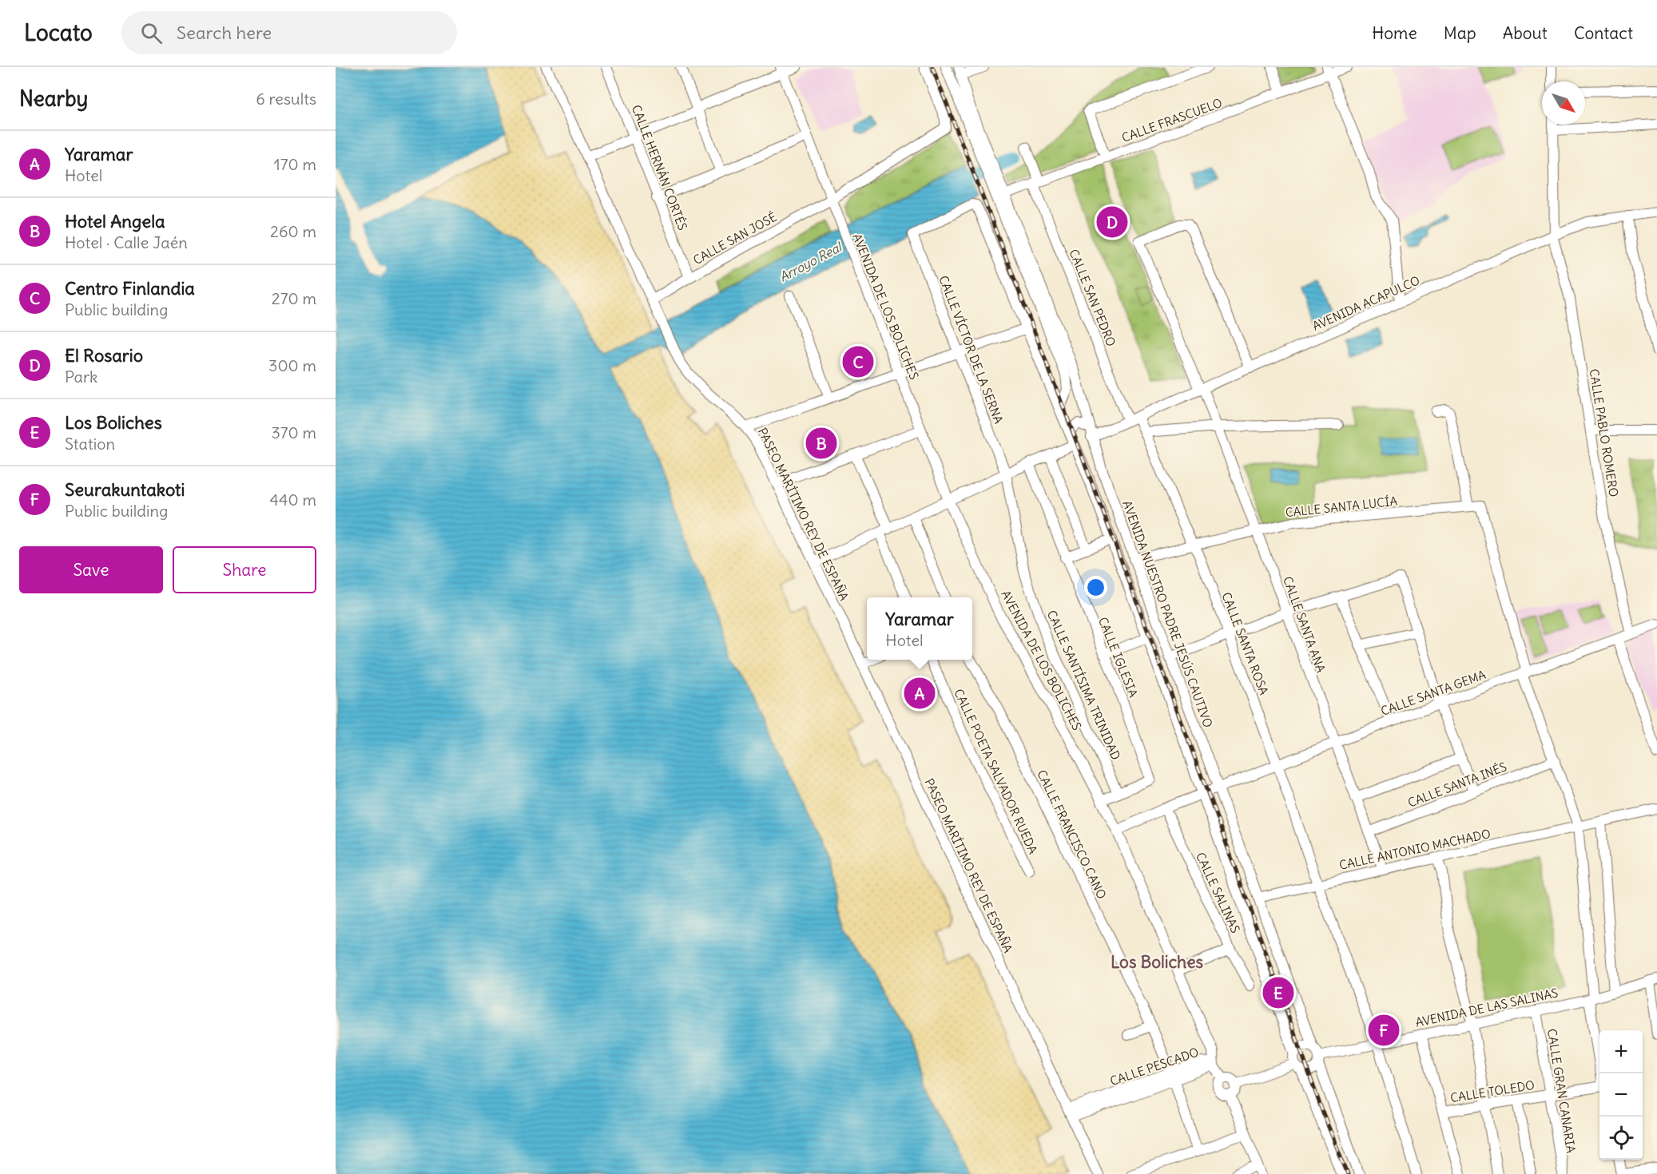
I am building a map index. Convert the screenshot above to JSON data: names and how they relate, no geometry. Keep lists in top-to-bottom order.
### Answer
{
  "streets": {
    "street": [
      "CALLE FRASCUELO",
      "CALLE HERNÁN CORTÉS",
      "CALLE SAN JOSÉ",
      "CALLE SAN PEDRO",
      "AVENIDA ACAPULCO",
      "AVENIDA DE LOS BOLICHES",
      "CALLE VÍCTOR DE LA SERNA",
      "CALLE PABLO ROMERO",
      "CALLE SANTA LUCÍA",
      "PASEO MARÍTIMO REY DE ESPAÑA",
      "AVENIDA NUESTRO PADRE JESÚS CAUTIVO",
      "CALLE SANTA ANA",
      "CALLE SANTA ROSA",
      "CALLE IGLESIA",
      "CALLE SANTÍSIMA TRINIDAD",
      "CALLE SANTA GEMA",
      "CALLE POETA SALVADOR RUEDA",
      "CALLE SANTA INÉS",
      "CALLE FRANCISCO CANO",
      "CALLE ANTONIO MACHADO",
      "CALLE SALINAS",
      "AVENIDA DE LAS SALINAS",
      "CALLE PESCADO",
      "CALLE GRAN CANARIA",
      "CALLE TOLEDO"
    ]
  },
  "crossings": [
    ["CALLE FRASCUELO", "CALLE SAN PEDRO"],
    ["CALLE FRASCUELO", "AVENIDA NUESTRO PADRE JESÚS CAUTIVO"],
    ["CALLE HERNÁN CORTÉS", "CALLE SAN JOSÉ"],
    ["CALLE SAN JOSÉ", "AVENIDA DE LOS BOLICHES"],
    ["CALLE SAN JOSÉ", "PASEO MARÍTIMO REY DE ESPAÑA"],
    ["CALLE SAN PEDRO", "AVENIDA ACAPULCO"],
    ["AVENIDA ACAPULCO", "CALLE PABLO ROMERO"],
    ["AVENIDA ACAPULCO", "AVENIDA NUESTRO PADRE JESÚS CAUTIVO"],
    ["AVENIDA ACAPULCO", "CALLE SANTA ANA"],
    ["AVENIDA ACAPULCO", "CALLE SANTA ROSA"],
    ["AVENIDA DE LOS BOLICHES", "CALLE SANTA GEMA"],
    ["AVENIDA DE LOS BOLICHES", "CALLE PESCADO"],
    ["CALLE VÍCTOR DE LA SERNA", "CALLE SANTÍSIMA TRINIDAD"],
    ["CALLE PABLO ROMERO", "CALLE SANTA GEMA"],
    ["CALLE SANTA LUCÍA", "AVENIDA NUESTRO PADRE JESÚS CAUTIVO"],
    ["CALLE SANTA LUCÍA", "CALLE SANTA ANA"],
    ["CALLE SANTA LUCÍA", "CALLE SANTA ROSA"],
    ["PASEO MARÍTIMO REY DE ESPAÑA", "CALLE PESCADO"],
    ["AVENIDA NUESTRO PADRE JESÚS CAUTIVO", "CALLE SANTA GEMA"],
    ["AVENIDA NUESTRO PADRE JESÚS CAUTIVO", "CALLE ANTONIO MACHADO"],
    ["AVENIDA NUESTRO PADRE JESÚS CAUTIVO", "AVENIDA DE LAS SALINAS"],
    ["CALLE SANTA ANA", "CALLE SANTA GEMA"],
    ["CALLE SANTA ANA", "CALLE SANTA INÉS"],
    ["CALLE SANTA ANA", "CALLE ANTONIO MACHADO"],
    ["CALLE SANTA ROSA", "CALLE SANTA GEMA"],
    ["CALLE SANTA ROSA", "CALLE ANTONIO MACHADO"],
    ["CALLE SANTA ROSA", "AVENIDA DE LAS SALINAS"],
    ["CALLE IGLESIA", "CALLE SANTÍSIMA TRINIDAD"],
    ["CALLE SANTA GEMA", "CALLE SALINAS"],
    ["CALLE FRANCISCO CANO", "CALLE PESCADO"],
    ["AVENIDA DE LAS SALINAS", "CALLE GRAN CANARIA"],
    ["CALLE GRAN CANARIA", "CALLE TOLEDO"]
  ],
  "districts": ["Los Boliches"],
  "water": ["Arroyo Real"],
  "north": "bottom right",
  "page": {
    "header": "Locato",
    "search": "Search here",
    "nav": [
      "Home",
      "Map",
      "About",
      "Contact"
    ],
    "heading": ["Nearby", "6 results"],
    "list": [
      {
        "mark": "A",
        "name": "Yaramar",
        "note": "Hotel",
        "value": "170 m"
      },
      {
        "mark": "B",
        "name": "Hotel Angela",
        "note": "Hotel · Calle Jaén",
        "value": "260 m"
      },
      {
        "mark": "C",
        "name": "Centro Finlandia",
        "note": "Public building",
        "value": "270 m"
      },
      {
        "mark": "D",
        "name": "El Rosario",
        "note": "Park",
        "value": "300 m"
      },
      {
        "mark": "E",
        "name": "Los Boliches",
        "note": "Station",
        "value": "370 m"
      },
      {
        "mark": "F",
        "name": "Seurakuntakoti",
        "note": "Public building",
        "value": "440 m"
      }
    ],
    "pins": [
      "D",
      "C",
      "B",
      "A",
      "E",
      "F"
    ],
    "buttons": ["Save", "Share"],
    "popup": ["Yaramar", "Hotel"],
    "map_buttons": ["+", "−"]
  }
}
